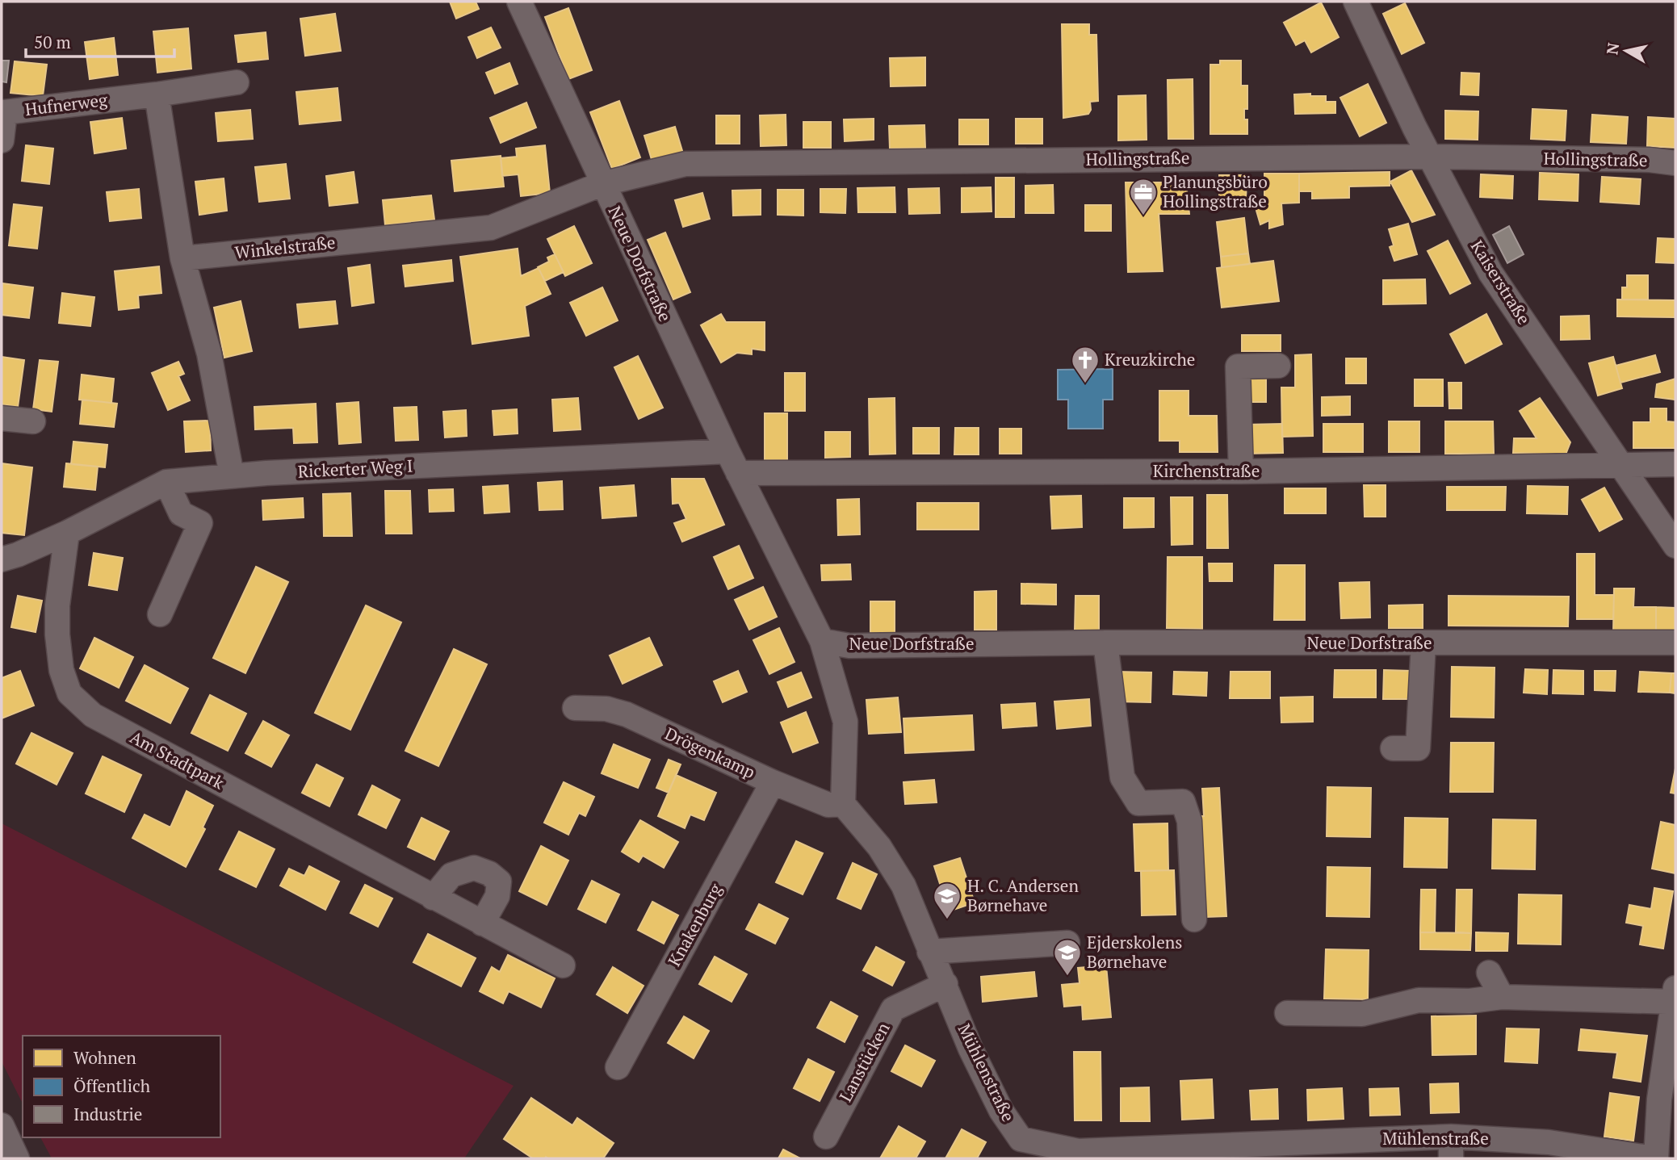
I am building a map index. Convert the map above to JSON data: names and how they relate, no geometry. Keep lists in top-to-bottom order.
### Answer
{
  "streets": {
    "street": [
      "Hufnerweg",
      "Hollingstraße",
      "Winkelstraße",
      "Neue Dorfstraße",
      "Kaiserstraße",
      "Rickerter Weg I",
      "Kirchenstraße",
      "Drögenkamp",
      "Am Stadtpark",
      "Knakenburg",
      "Lanstücken",
      "Mühlenstraße"
    ]
  },
  "crossings": [
    ["Hollingstraße", "Winkelstraße"],
    ["Hollingstraße", "Neue Dorfstraße"],
    ["Hollingstraße", "Kaiserstraße"],
    ["Winkelstraße", "Neue Dorfstraße"],
    ["Neue Dorfstraße", "Rickerter Weg I"],
    ["Neue Dorfstraße", "Kirchenstraße"],
    ["Kaiserstraße", "Kirchenstraße"],
    ["Rickerter Weg I", "Am Stadtpark"],
    ["Drögenkamp", "Knakenburg"],
    ["Drögenkamp", "Mühlenstraße"],
    ["Lanstücken", "Mühlenstraße"]
  ],
  "places": {
    "office": ["Planungsbüro Hollingstraße"],
    "church": ["Kreuzkirche"],
    "school or university": ["H. C. Andersen Børnehave", "Ejderskolens Børnehave"]
  },
  "legend": ["Wohnen", "Öffentlich", "Industrie"],
  "scale_bar": "50 m",
  "north": "left"
}
